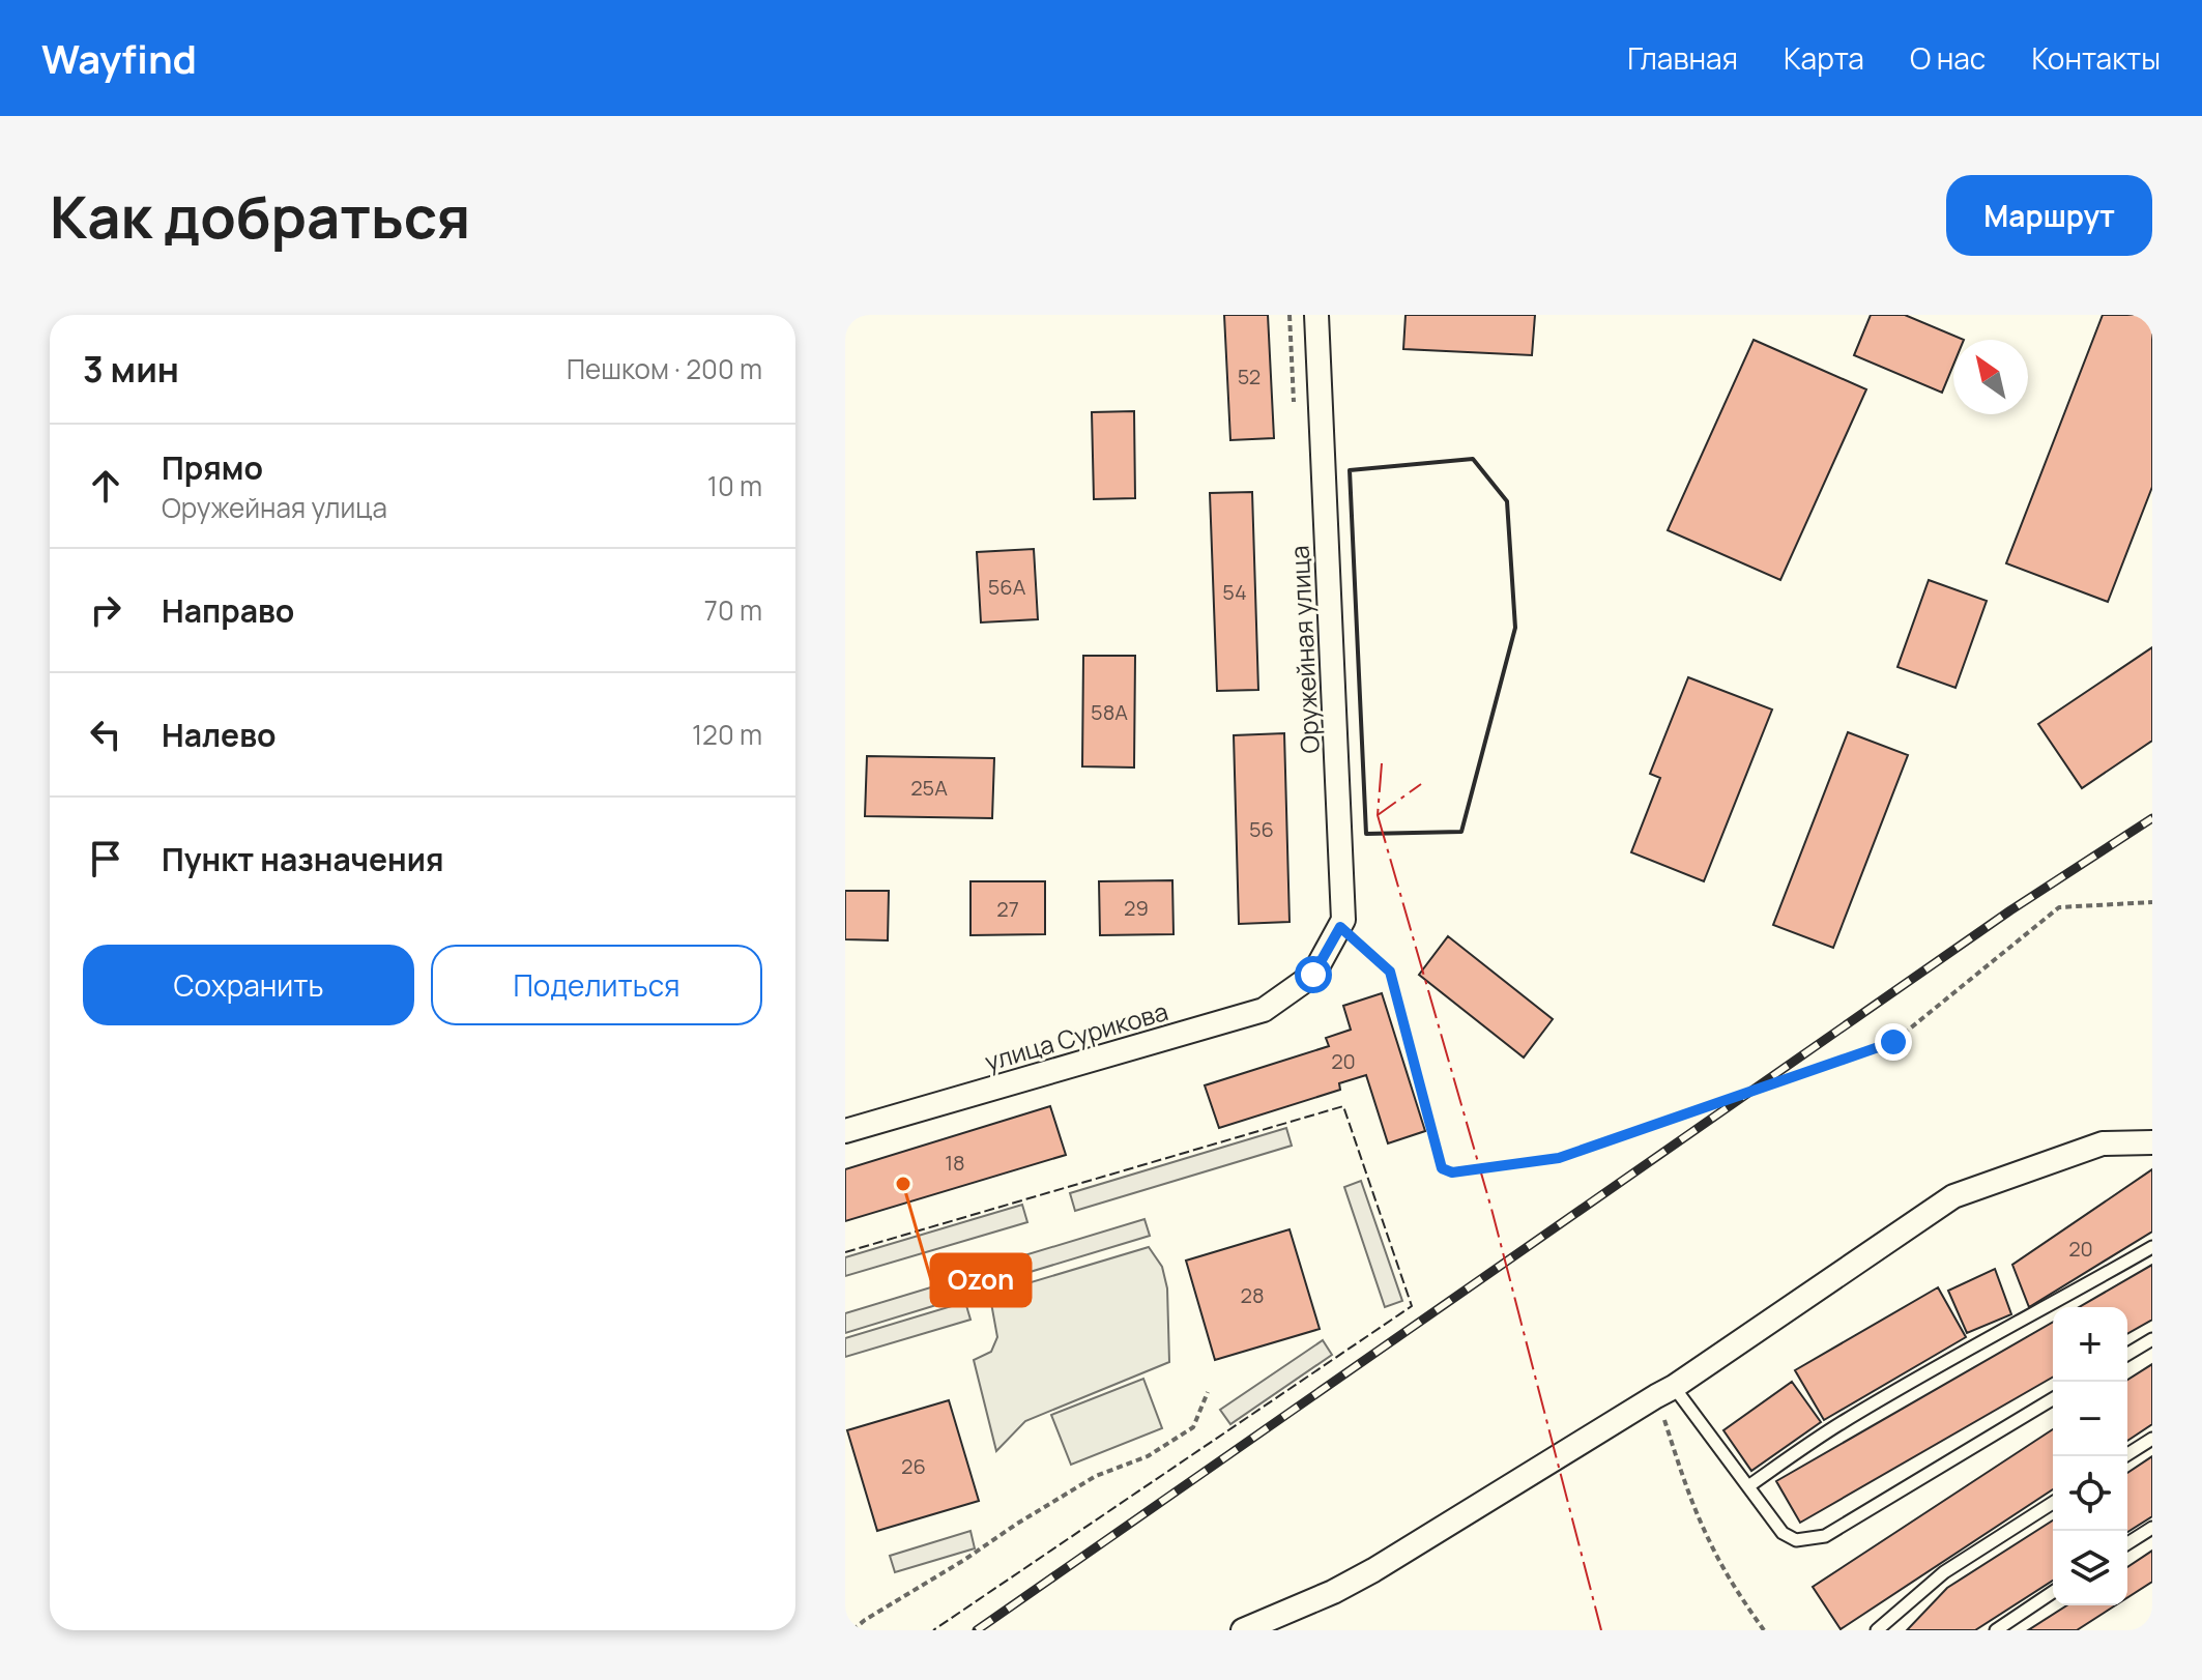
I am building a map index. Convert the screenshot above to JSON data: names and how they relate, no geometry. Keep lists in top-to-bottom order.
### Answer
{
  "streets": {
    "street": ["Оружейная улица", "улица Сурикова"]
  },
  "crossings": [
    ["Оружейная улица", "улица Сурикова"]
  ],
  "places": ["Ozon"],
  "house_numbers": [
    "52",
    "56А",
    "54",
    "58А",
    "25А",
    "56",
    "29",
    "27",
    "20",
    "18",
    "20",
    "28",
    "26"
  ],
  "north": "top left",
  "page": {
    "header": "Wayfind",
    "nav": [
      "Главная",
      "Карта",
      "О нас",
      "Контакты"
    ],
    "buttons": [
      "Маршрут",
      ["Сохранить", "Поделиться"]
    ],
    "title": "Как добраться",
    "heading": ["3 мин", "Пешком · 200 m"],
    "list": [
      ["Прямо", "Оружейная улица", "10 m"],
      ["Направо", "70 m"],
      ["Налево", "120 m"],
      "Пункт назначения"
    ],
    "map_buttons": ["+", "−"]
  }
}
